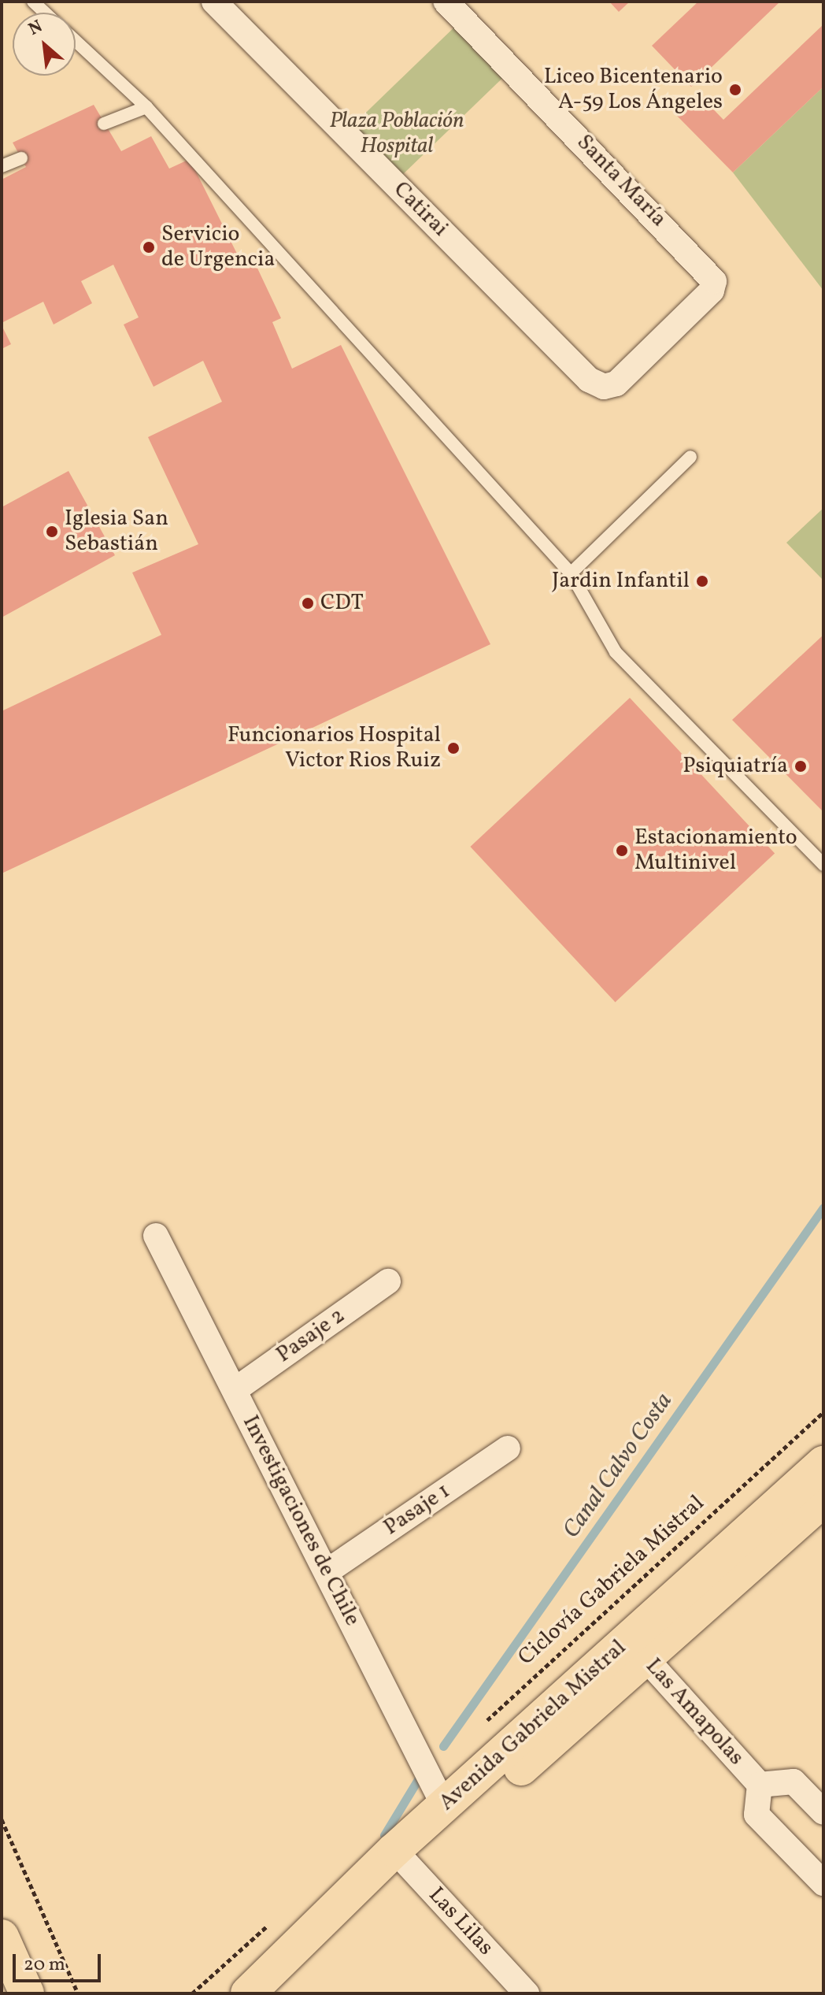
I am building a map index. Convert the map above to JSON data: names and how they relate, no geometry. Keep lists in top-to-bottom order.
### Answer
{
  "streets": {
    "main road": ["Avenida Gabriela Mistral"],
    "street": [
      "Santa María",
      "Catirai",
      "Pasaje 2",
      "Pasaje 1",
      "Investigaciones de Chile",
      "Las Amapolas",
      "Las Lilas"
    ],
    "path": ["Ciclovía Gabriela Mistral"]
  },
  "crossings": [
    ["Santa María", "Catirai"],
    ["Pasaje 2", "Investigaciones de Chile"],
    ["Pasaje 1", "Investigaciones de Chile"],
    ["Investigaciones de Chile", "Avenida Gabriela Mistral"],
    ["Las Amapolas", "Avenida Gabriela Mistral"],
    ["Avenida Gabriela Mistral", "Las Lilas"]
  ],
  "water": ["Canal Calvo Costa"],
  "parks": ["Plaza Población Hospital"],
  "places": [
    "Liceo Bicentenario A-59 Los Ángeles",
    "Servicio de Urgencia",
    "Iglesia San Sebastián",
    "Jardin Infantil",
    "CDT",
    "Funcionarios Hospital Victor Rios Ruiz",
    "Psiquiatría",
    "Estacionamiento Multinivel"
  ],
  "scale_bar": "20 m",
  "north": "top left"
}
